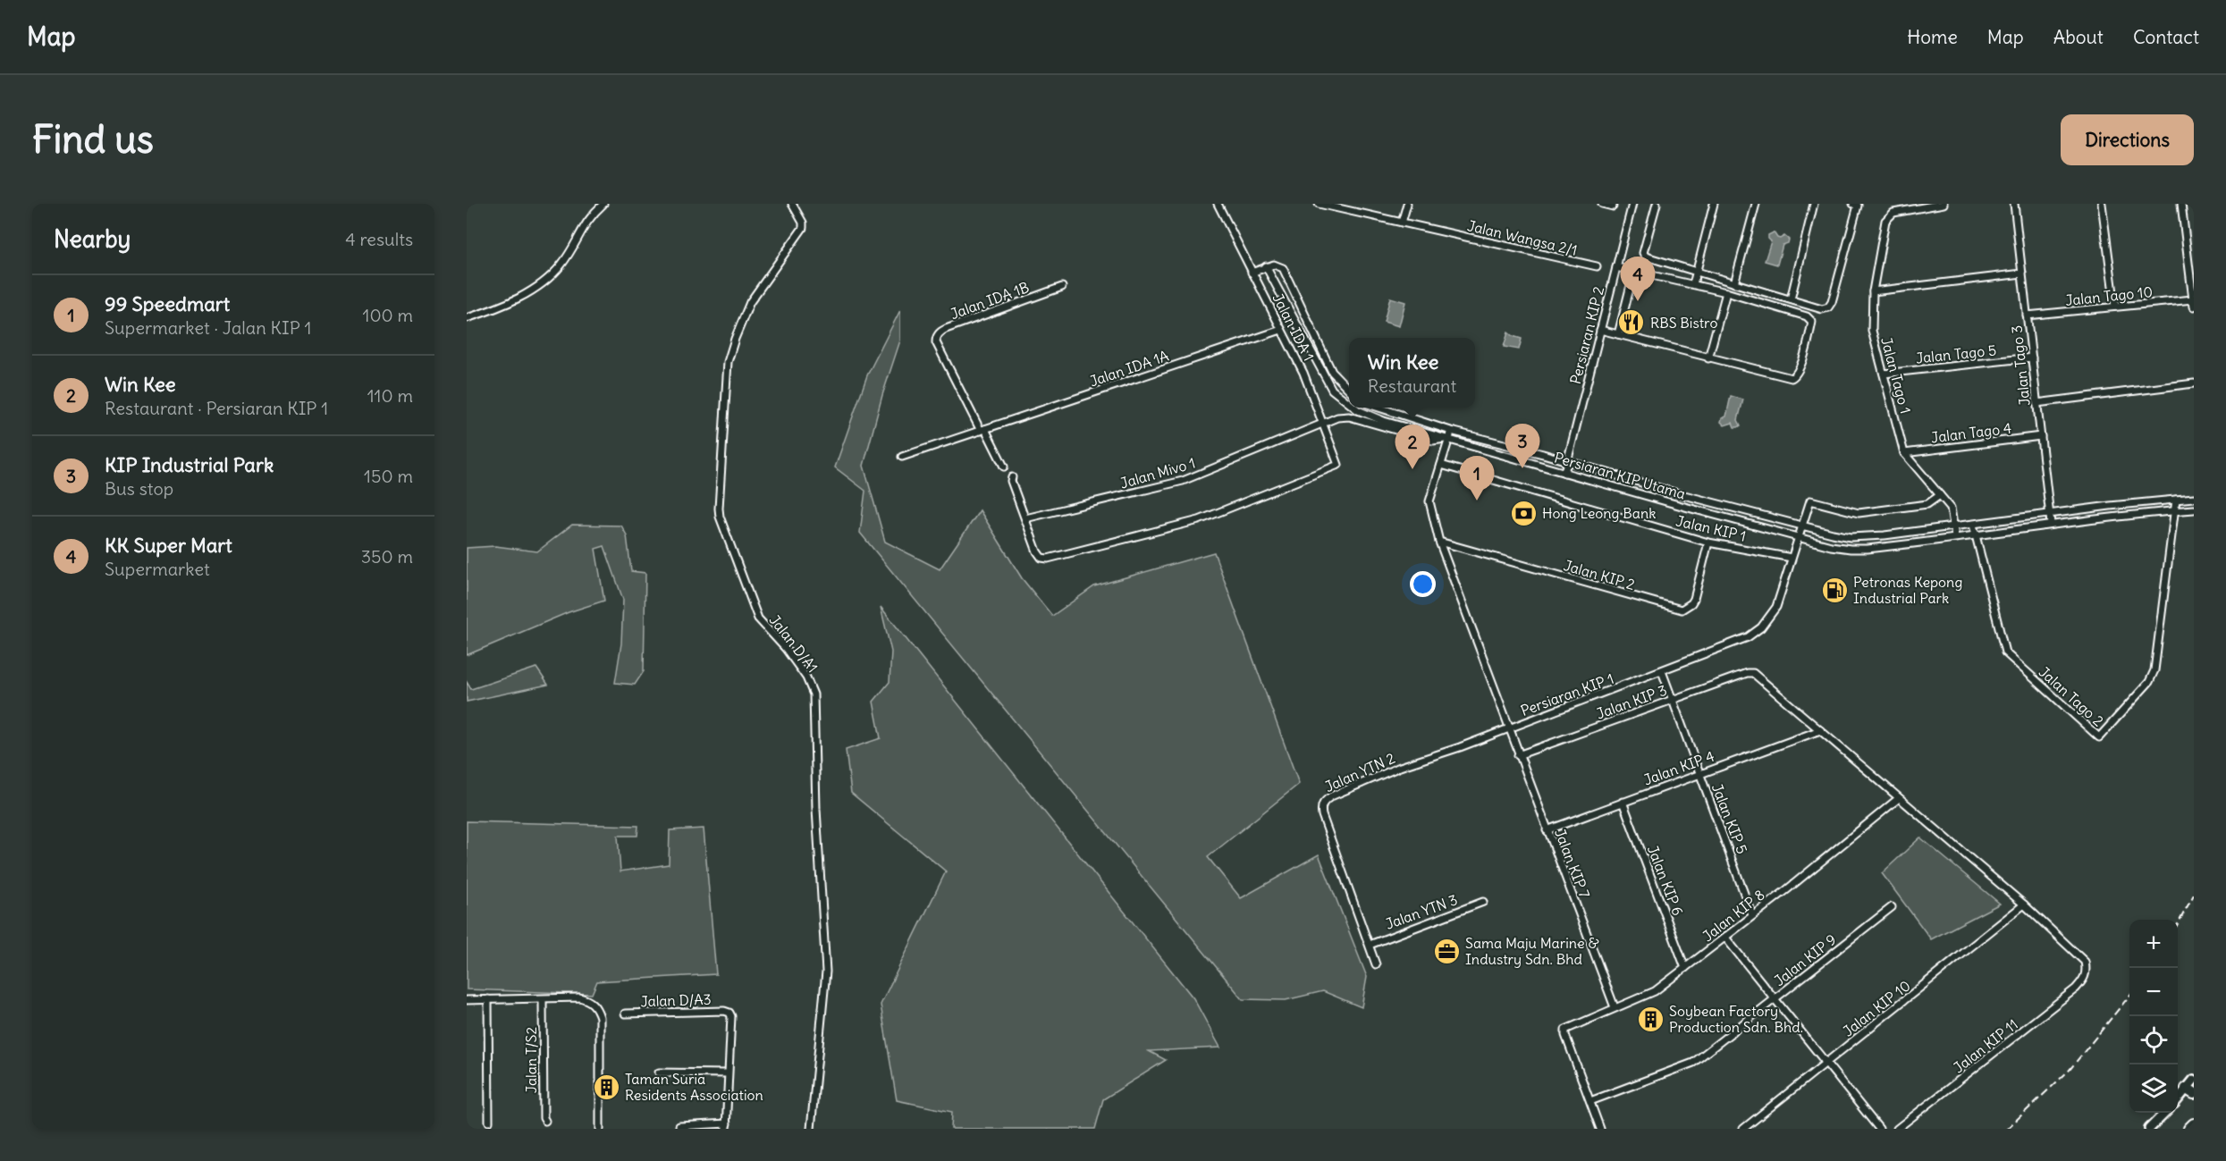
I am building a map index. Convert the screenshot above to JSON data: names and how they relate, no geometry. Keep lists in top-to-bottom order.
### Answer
{
  "streets": {
    "street": [
      "Jalan Wangsa 2/1",
      "Jalan Tago 10",
      "Jalan IDA 1B",
      "Jalan IDA 1",
      "Persiaran KIP 2",
      "Jalan Tago 5",
      "Jalan Tago 3",
      "Jalan IDA 1A",
      "Jalan Tago 1",
      "Jalan Tago 4",
      "Jalan Mivo 1",
      "Persiaran KIP Utama",
      "Jalan KIP 1",
      "Jalan KIP 2",
      "Jalan D/A1",
      "Persiaran KIP 1",
      "Jalan Tago 2",
      "Jalan KIP 3",
      "Jalan KIP 4",
      "Jalan YTN 2",
      "Jalan KIP 5",
      "Jalan KIP 7",
      "Jalan KIP 6",
      "Jalan YTN 3",
      "Jalan KIP 8",
      "Jalan KIP 9",
      "Jalan D/A3",
      "Jalan KIP 10",
      "Jalan KIP 11",
      "Jalan T/S2"
    ]
  },
  "crossings": [
    ["Jalan Tago 10", "Jalan Tago 3"],
    ["Jalan IDA 1B", "Jalan IDA 1A"],
    ["Jalan IDA 1", "Jalan IDA 1A"],
    ["Jalan IDA 1", "Jalan Mivo 1"],
    ["Persiaran KIP 2", "Persiaran KIP Utama"],
    ["Jalan Tago 5", "Jalan Tago 3"],
    ["Jalan Tago 5", "Jalan Tago 1"],
    ["Jalan Tago 3", "Jalan Tago 4"],
    ["Jalan Tago 1", "Jalan Tago 4"],
    ["Jalan Tago 1", "Persiaran KIP Utama"],
    ["Jalan Tago 1", "Persiaran KIP 1"],
    ["Jalan Mivo 1", "Persiaran KIP Utama"],
    ["Jalan Mivo 1", "Persiaran KIP 1"],
    ["Persiaran KIP Utama", "Persiaran KIP 1"],
    ["Jalan KIP 1", "Jalan KIP 2"],
    ["Jalan KIP 1", "Persiaran KIP 1"],
    ["Jalan KIP 2", "Persiaran KIP 1"],
    ["Persiaran KIP 1", "Jalan YTN 2"],
    ["Persiaran KIP 1", "Jalan KIP 5"],
    ["Persiaran KIP 1", "Jalan KIP 7"],
    ["Jalan KIP 3", "Jalan KIP 4"],
    ["Jalan KIP 3", "Jalan KIP 5"],
    ["Jalan KIP 3", "Jalan KIP 7"],
    ["Jalan KIP 4", "Jalan KIP 5"],
    ["Jalan KIP 4", "Jalan KIP 7"],
    ["Jalan KIP 4", "Jalan KIP 6"],
    ["Jalan YTN 2", "Jalan KIP 7"],
    ["Jalan YTN 2", "Jalan YTN 3"],
    ["Jalan KIP 5", "Jalan KIP 8"],
    ["Jalan KIP 7", "Jalan KIP 8"],
    ["Jalan KIP 6", "Jalan KIP 8"],
    ["Jalan KIP 8", "Jalan KIP 9"],
    ["Jalan KIP 10", "Jalan KIP 11"]
  ],
  "places": {
    "restaurant": ["RBS Bistro"],
    "bank": ["Hong Leong Bank"],
    "fuel station": ["Petronas Kepong Industrial Park"],
    "office": ["Sama Maju Marine & Industry Sdn. Bhd"],
    "building": ["Soybean Factory Production Sdn. Bhd.", "Taman Suria Residents Association"]
  },
  "page": {
    "header": "Map",
    "nav": [
      "Home",
      "Map",
      "About",
      "Contact"
    ],
    "buttons": "Directions",
    "title": "Find us",
    "heading": ["Nearby", "4 results"],
    "pins": [
      "4",
      "3",
      "2",
      "1"
    ],
    "list": [
      {
        "mark": "1",
        "name": "99 Speedmart",
        "note": "Supermarket · Jalan KIP 1",
        "value": "100 m"
      },
      {
        "mark": "2",
        "name": "Win Kee",
        "note": "Restaurant · Persiaran KIP 1",
        "value": "110 m"
      },
      {
        "mark": "3",
        "name": "KIP Industrial Park",
        "note": "Bus stop",
        "value": "150 m"
      },
      {
        "mark": "4",
        "name": "KK Super Mart",
        "note": "Supermarket",
        "value": "350 m"
      }
    ],
    "popup": ["Win Kee", "Restaurant"],
    "map_buttons": ["+", "−"]
  }
}
